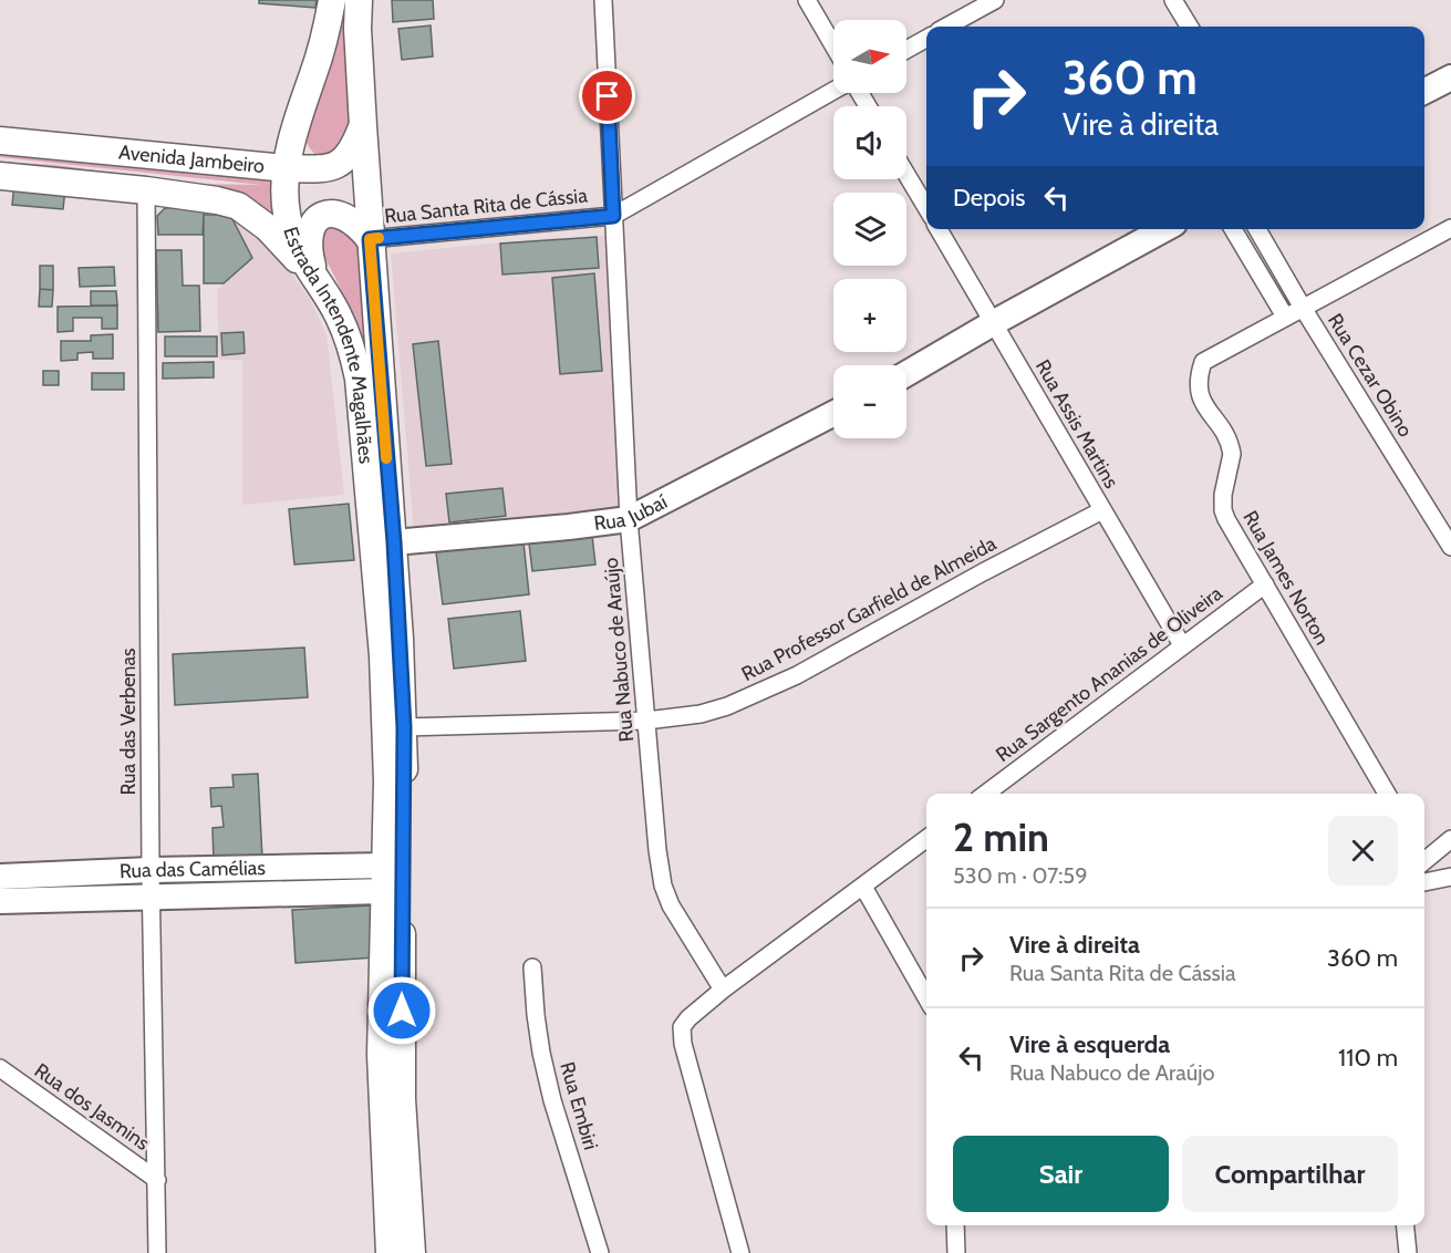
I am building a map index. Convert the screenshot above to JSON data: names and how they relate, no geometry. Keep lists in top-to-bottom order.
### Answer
{
  "streets": {
    "main road": ["Avenida Jambeiro", "Estrada Intendente Magalhães"],
    "street": [
      "Rua Santa Rita de Cássia",
      "Rua Cezar Obino",
      "Rua Assis Martins",
      "Rua Jubaí",
      "Rua James Norton",
      "Rua Professor Garfield de Almeida",
      "Rua Nabuco de Araújo",
      "Rua Sargento Ananias de Oliveira",
      "Rua das Verbenas",
      "Rua das Camélias",
      "Rua Embiri",
      "Rua dos Jasmins"
    ]
  },
  "crossings": [
    ["Avenida Jambeiro", "Estrada Intendente Magalhães"],
    ["Avenida Jambeiro", "Rua das Verbenas"],
    ["Rua Santa Rita de Cássia", "Estrada Intendente Magalhães"],
    ["Rua Santa Rita de Cássia", "Rua Nabuco de Araújo"],
    ["Estrada Intendente Magalhães", "Rua Jubaí"],
    ["Estrada Intendente Magalhães", "Rua Professor Garfield de Almeida"],
    ["Estrada Intendente Magalhães", "Rua das Camélias"],
    ["Rua Cezar Obino", "Rua James Norton"],
    ["Rua Assis Martins", "Rua Professor Garfield de Almeida"],
    ["Rua Assis Martins", "Rua Sargento Ananias de Oliveira"],
    ["Rua Jubaí", "Rua Nabuco de Araújo"],
    ["Rua James Norton", "Rua Sargento Ananias de Oliveira"],
    ["Rua Professor Garfield de Almeida", "Rua Nabuco de Araújo"],
    ["Rua das Verbenas", "Rua das Camélias"],
    ["Rua das Verbenas", "Rua dos Jasmins"]
  ],
  "north": "right",
  "page": {
    "map_buttons": ["+", "−"],
    "turn": ["360 m", "Vire à direita"],
    "then": "Depois",
    "heading": ["2 min", "530 m · 07:59"],
    "list": [
      {
        "name": "Vire à direita",
        "note": "Rua Santa Rita de Cássia",
        "value": "360 m"
      },
      {
        "name": "Vire à esquerda",
        "note": "Rua Nabuco de Araújo",
        "value": "110 m"
      }
    ],
    "buttons": ["Sair", "Compartilhar"]
  }
}
